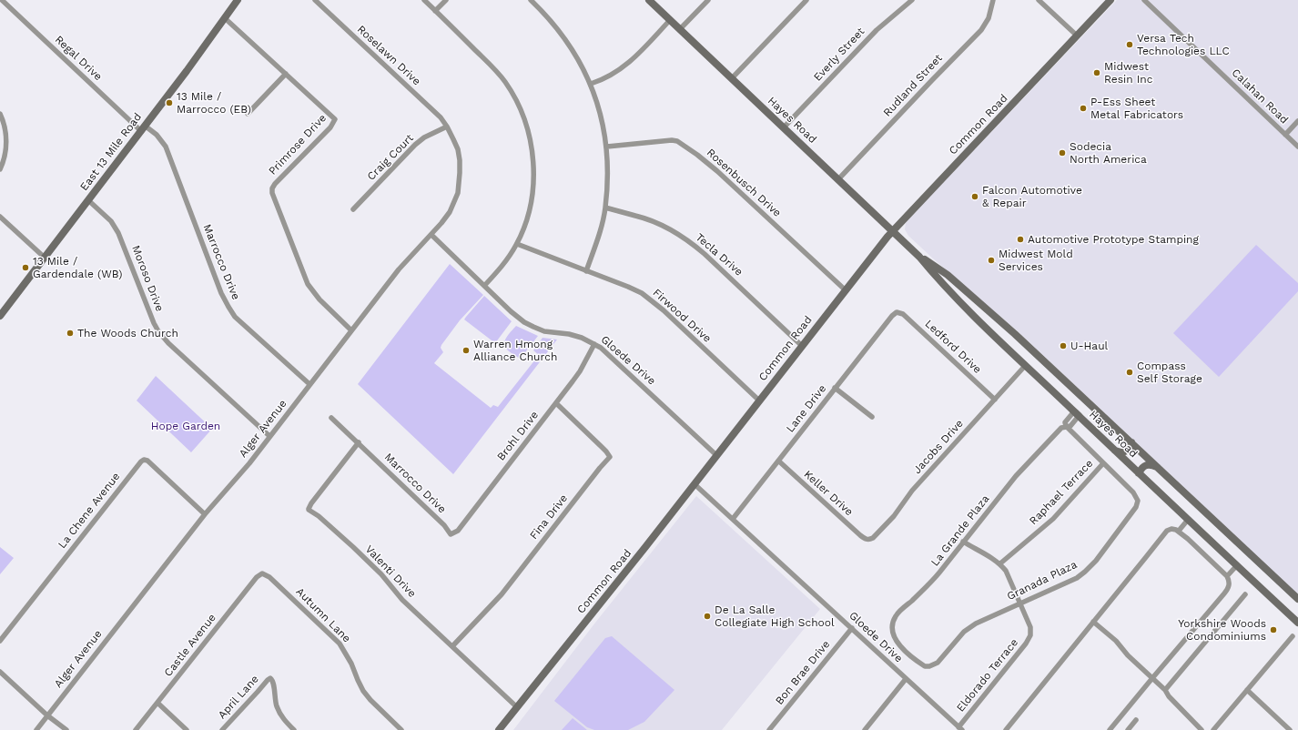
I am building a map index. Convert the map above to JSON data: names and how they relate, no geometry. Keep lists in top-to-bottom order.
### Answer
{
  "streets": {
    "street": [
      "Everly Street",
      "Roselawn Drive",
      "Regal Drive",
      "Rudland Street",
      "Calahan Road",
      "Hayes Road",
      "Common Road",
      "Primrose Drive",
      "East 13 Mile Road",
      "Craig Court",
      "Rosenbusch Drive",
      "Tecla Drive",
      "Marrocco Drive",
      "Moroso Drive",
      "Firwood Drive",
      "Ledford Drive",
      "Gloede Drive",
      "Lane Drive",
      "Alger Avenue",
      "Brohl Drive",
      "Jacobs Drive",
      "Raphael Terrace",
      "Keller Drive",
      "La Chene Avenue",
      "Fina Drive",
      "La Grande Plaza",
      "Valenti Drive",
      "Granada Plaza",
      "Autumn Lane",
      "Castle Avenue",
      "Bon Brae Drive",
      "Eldorado Terrace",
      "April Lane"
    ]
  },
  "crossings": [
    ["Everly Street", "Hayes Road"],
    ["Roselawn Drive", "Craig Court"],
    ["Roselawn Drive", "Alger Avenue"],
    ["Regal Drive", "East 13 Mile Road"],
    ["Regal Drive", "Marrocco Drive"],
    ["Rudland Street", "Hayes Road"],
    ["Hayes Road", "Common Road"],
    ["Hayes Road", "Jacobs Drive"],
    ["Hayes Road", "La Grande Plaza"],
    ["Common Road", "Rosenbusch Drive"],
    ["Common Road", "Tecla Drive"],
    ["Common Road", "Firwood Drive"],
    ["Common Road", "Gloede Drive"],
    ["Common Road", "Valenti Drive"],
    ["Primrose Drive", "East 13 Mile Road"],
    ["Primrose Drive", "Alger Avenue"],
    ["East 13 Mile Road", "Marrocco Drive"],
    ["East 13 Mile Road", "Moroso Drive"],
    ["Craig Court", "Alger Avenue"],
    ["Marrocco Drive", "Alger Avenue"],
    ["Marrocco Drive", "Brohl Drive"],
    ["Marrocco Drive", "Valenti Drive"],
    ["Moroso Drive", "Alger Avenue"],
    ["Ledford Drive", "Lane Drive"],
    ["Ledford Drive", "Jacobs Drive"],
    ["Gloede Drive", "Lane Drive"],
    ["Gloede Drive", "Alger Avenue"],
    ["Gloede Drive", "Brohl Drive"],
    ["Gloede Drive", "Bon Brae Drive"],
    ["Gloede Drive", "Eldorado Terrace"],
    ["Lane Drive", "Keller Drive"],
    ["Alger Avenue", "La Chene Avenue"],
    ["Brohl Drive", "Fina Drive"],
    ["Jacobs Drive", "Keller Drive"],
    ["Raphael Terrace", "Granada Plaza"],
    ["Fina Drive", "Valenti Drive"],
    ["La Grande Plaza", "Granada Plaza"],
    ["Granada Plaza", "Eldorado Terrace"],
    ["Autumn Lane", "Castle Avenue"]
  ],
  "parks": ["Hope Garden"],
  "places": [
    "Versa Tech Technologies LLC",
    "Midwest Resin Inc",
    "13 Mile / Marrocco (EB)",
    "P-Ess Sheet Metal Fabricators",
    "Sodecia North America",
    "Falcon Automotive & Repair",
    "Automotive Prototype Stamping",
    "Midwest Mold Services",
    "13 Mile / Gardendale (WB)",
    "The Woods Church",
    "U-Haul",
    "Warren Hmong Alliance Church",
    "Compass Self Storage",
    "De La Salle Collegiate High School",
    "Yorkshire Woods Condominiums"
  ]
}
